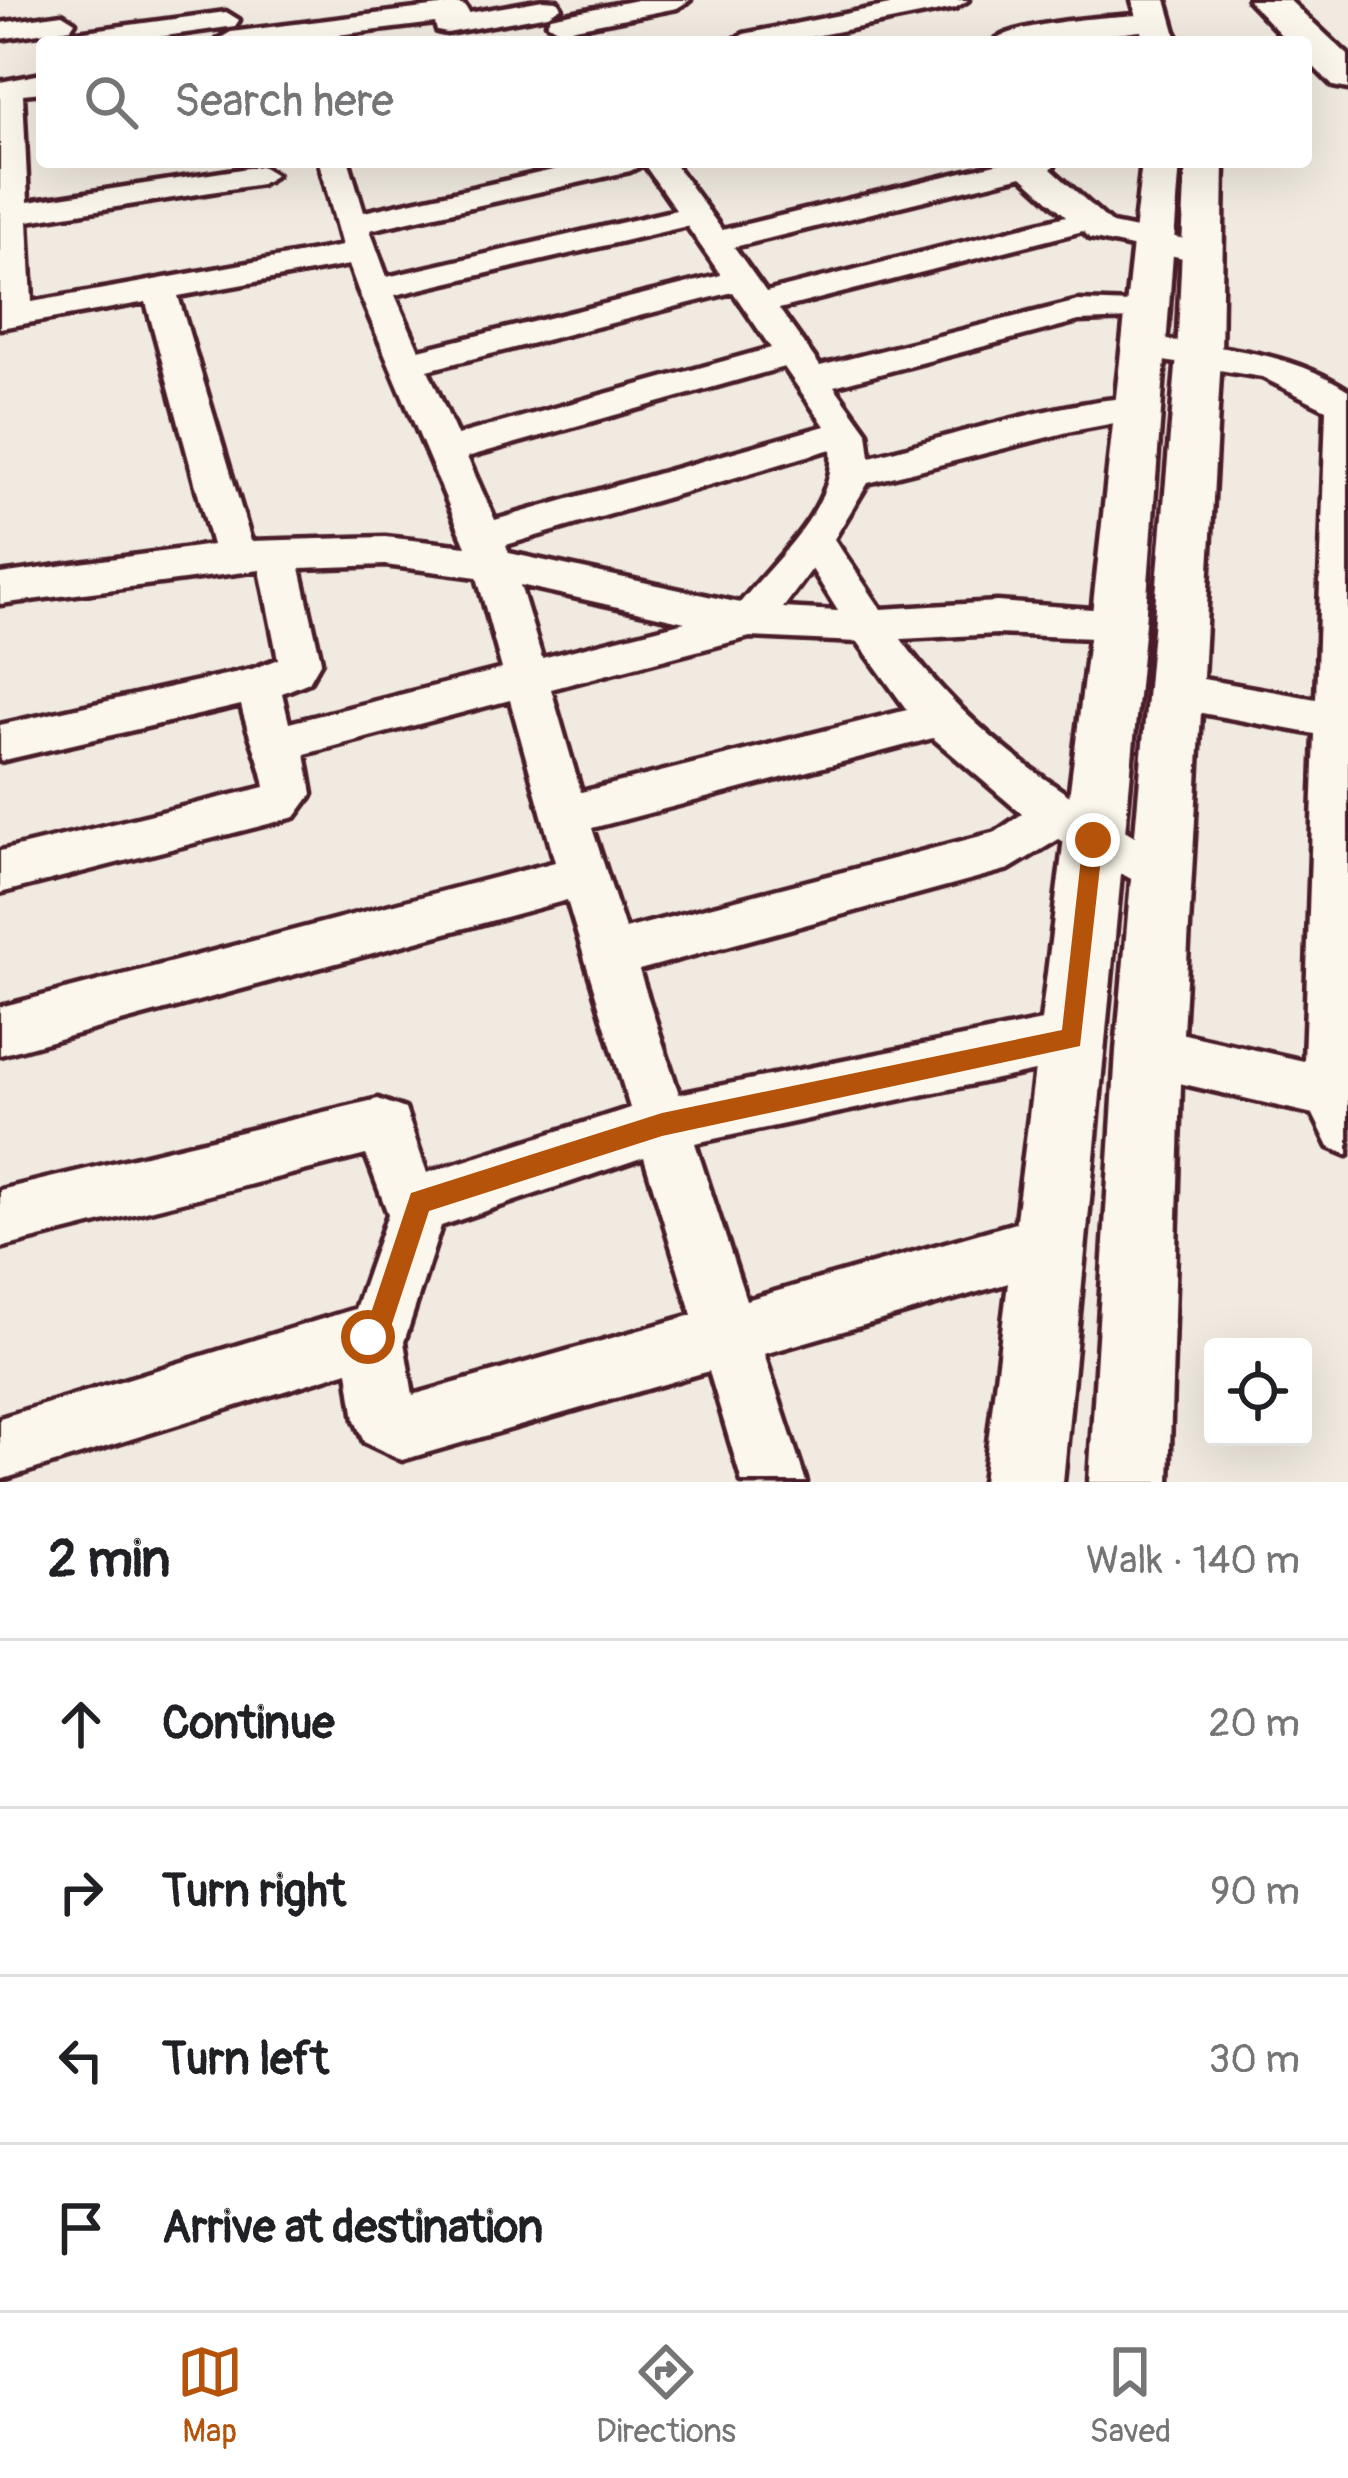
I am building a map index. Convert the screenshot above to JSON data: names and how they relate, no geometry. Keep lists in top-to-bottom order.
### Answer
{
  "page": {
    "search": "Search here",
    "heading": ["2 min", "Walk · 140 m"],
    "list": [
      ["Continue", "20 m"],
      ["Turn right", "90 m"],
      ["Turn left", "30 m"],
      "Arrive at destination"
    ],
    "nav": ["Map", "Directions", "Saved"]
  }
}
